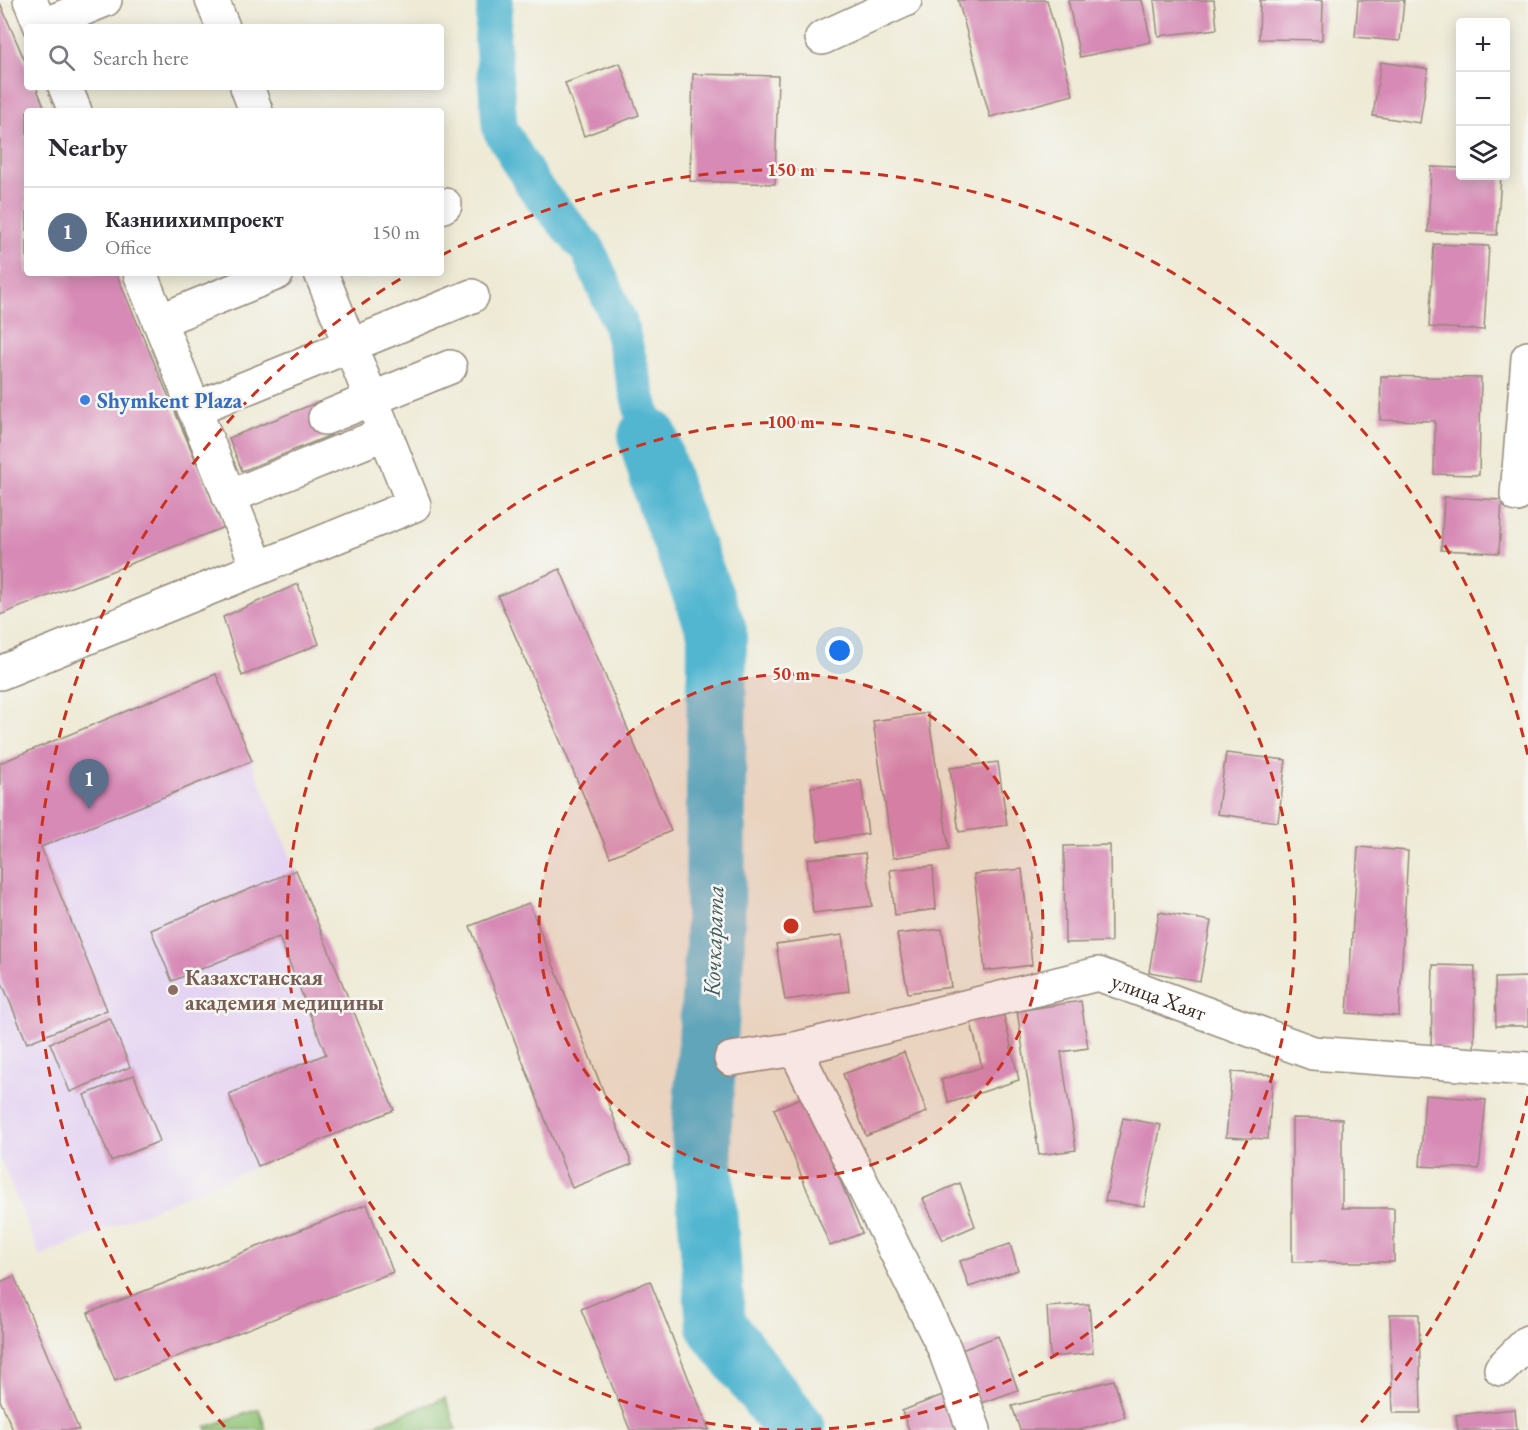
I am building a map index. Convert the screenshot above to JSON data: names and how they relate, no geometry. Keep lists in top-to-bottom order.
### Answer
{
  "streets": {
    "street": ["улица Хаят"]
  },
  "water": ["Кочкарата"],
  "places": ["Shymkent Plaza", "Казахстанская академия медицины"],
  "page": {
    "map_buttons": ["+", "−"],
    "search": "Search here",
    "heading": "Nearby",
    "list": [
      {
        "mark": "1",
        "name": "Казниихимпроект",
        "note": "Office",
        "value": "150 m"
      }
    ],
    "pins": "1"
  },
  "rings": ["150 m", "100 m", "50 m"]
}
